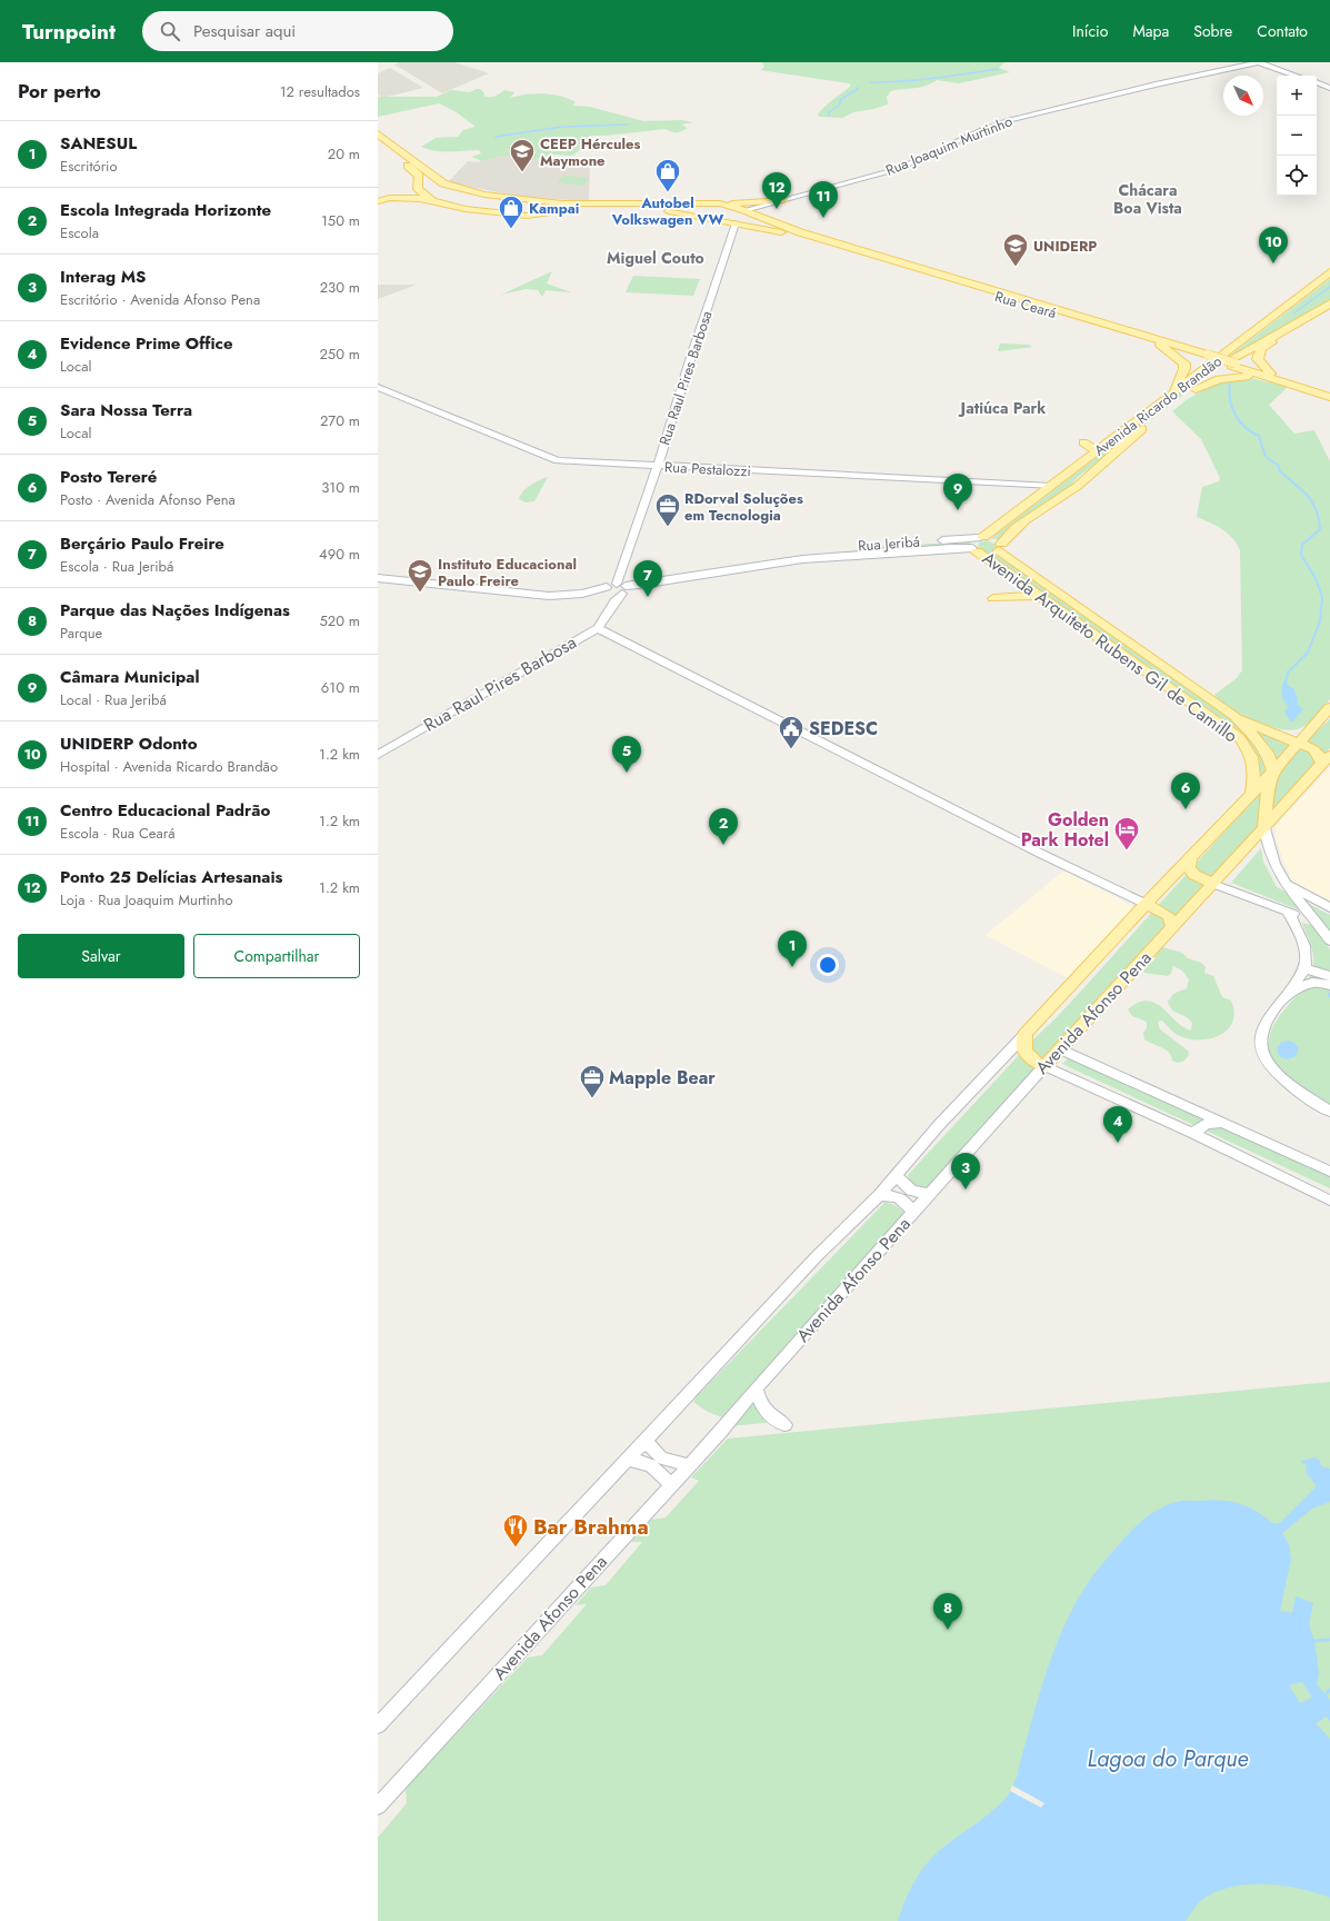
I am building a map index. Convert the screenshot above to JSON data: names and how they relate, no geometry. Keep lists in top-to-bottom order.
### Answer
{
  "streets": {
    "main road": [
      "Rua Joaquim Murtinho",
      "Rua Ceará",
      "Avenida Ricardo Brandão",
      "Avenida Arquiteto Rubens Gil de Camillo",
      "Avenida Afonso Pena"
    ],
    "street": ["Rua Raul Pires Barbosa", "Rua Pestalozzi", "Rua Jeribá"]
  },
  "crossings": [
    ["Rua Joaquim Murtinho", "Rua Ceará"],
    ["Rua Ceará", "Rua Raul Pires Barbosa"],
    ["Rua Raul Pires Barbosa", "Rua Pestalozzi"],
    ["Rua Raul Pires Barbosa", "Rua Jeribá"],
    ["Avenida Ricardo Brandão", "Rua Pestalozzi"],
    ["Avenida Ricardo Brandão", "Rua Jeribá"],
    ["Avenida Ricardo Brandão", "Avenida Arquiteto Rubens Gil de Camillo"],
    ["Rua Jeribá", "Avenida Arquiteto Rubens Gil de Camillo"],
    ["Avenida Arquiteto Rubens Gil de Camillo", "Avenida Afonso Pena"]
  ],
  "districts": ["Chácara Boa Vista", "Miguel Couto", "Jatiúca Park"],
  "water": ["Lagoa do Parque"],
  "places": {
    "school or university": ["CEEP Hércules Maymone", "UNIDERP", "Instituto Educacional Paulo Freire"],
    "shop": ["Autobel Volkswagen VW", "Kampai"],
    "office": ["RDorval Soluções em Tecnologia", "Mapple Bear"],
    "public building": ["SEDESC"],
    "hotel": ["Golden Park Hotel"],
    "restaurant": ["Bar Brahma"]
  },
  "north": "bottom right",
  "page": {
    "header": "Turnpoint",
    "search": "Pesquisar aqui",
    "nav": [
      "Início",
      "Mapa",
      "Sobre",
      "Contato"
    ],
    "heading": ["Por perto", "12 resultados"],
    "map_buttons": ["+", "−"],
    "list": [
      {
        "mark": "1",
        "name": "SANESUL",
        "note": "Escritório",
        "value": "20 m"
      },
      {
        "mark": "2",
        "name": "Escola Integrada Horizonte",
        "note": "Escola",
        "value": "150 m"
      },
      {
        "mark": "3",
        "name": "Interag MS",
        "note": "Escritório · Avenida Afonso Pena",
        "value": "230 m"
      },
      {
        "mark": "4",
        "name": "Evidence Prime Office",
        "note": "Local",
        "value": "250 m"
      },
      {
        "mark": "5",
        "name": "Sara Nossa Terra",
        "note": "Local",
        "value": "270 m"
      },
      {
        "mark": "6",
        "name": "Posto Tereré",
        "note": "Posto · Avenida Afonso Pena",
        "value": "310 m"
      },
      {
        "mark": "7",
        "name": "Berçário Paulo Freire",
        "note": "Escola · Rua Jeribá",
        "value": "490 m"
      },
      {
        "mark": "8",
        "name": "Parque das Nações Indígenas",
        "note": "Parque",
        "value": "520 m"
      },
      {
        "mark": "9",
        "name": "Câmara Municipal",
        "note": "Local · Rua Jeribá",
        "value": "610 m"
      },
      {
        "mark": "10",
        "name": "UNIDERP Odonto",
        "note": "Hospital · Avenida Ricardo Brandão",
        "value": "1.2 km"
      },
      {
        "mark": "11",
        "name": "Centro Educacional Padrão",
        "note": "Escola · Rua Ceará",
        "value": "1.2 km"
      },
      {
        "mark": "12",
        "name": "Ponto 25 Delícias Artesanais",
        "note": "Loja · Rua Joaquim Murtinho",
        "value": "1.2 km"
      }
    ],
    "pins": [
      "12",
      "11",
      "10",
      "9",
      "7",
      "5",
      "6",
      "2",
      "1",
      "4",
      "3",
      "8"
    ],
    "buttons": ["Salvar", "Compartilhar"]
  }
}
